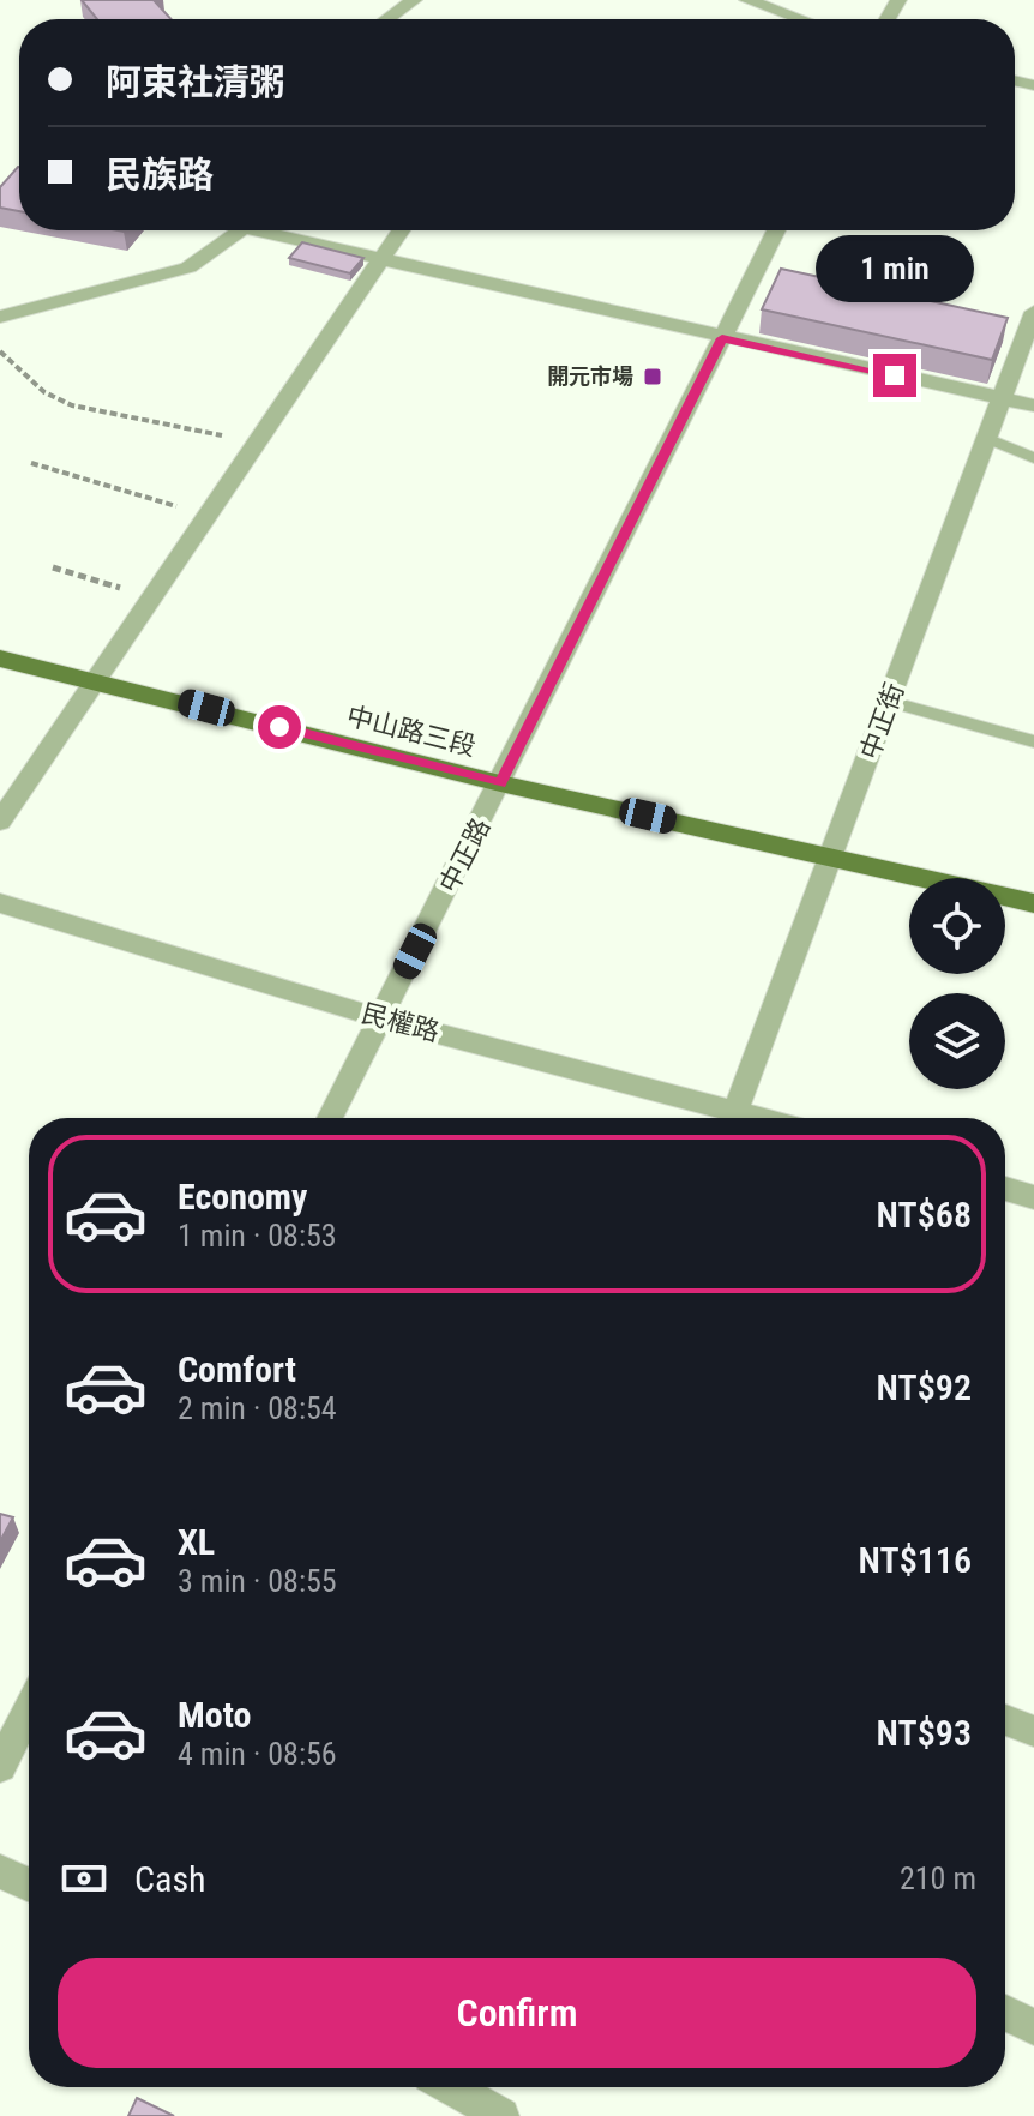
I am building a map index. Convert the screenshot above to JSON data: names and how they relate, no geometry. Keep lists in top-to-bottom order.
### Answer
{
  "streets": {
    "main road": ["中山路三段"],
    "street": ["中正街", "中正路", "民權路"]
  },
  "crossings": [
    ["中正街", "中山路三段"],
    ["中山路三段", "中正路"],
    ["中正路", "民權路"]
  ],
  "places": {
    "transit": ["開元市場"]
  },
  "page": {
    "banner": ["阿束社清粥", "民族路"],
    "bubble": "1 min",
    "list": [
      {
        "name": "Economy",
        "note": "1 min · 08:53",
        "value": "NT$68"
      },
      {
        "name": "Comfort",
        "note": "2 min · 08:54",
        "value": "NT$92"
      },
      {
        "name": "XL",
        "note": "3 min · 08:55",
        "value": "NT$116"
      },
      {
        "name": "Moto",
        "note": "4 min · 08:56",
        "value": "NT$93"
      }
    ],
    "pay": ["Cash", "210 m"],
    "buttons": "Confirm"
  }
}
